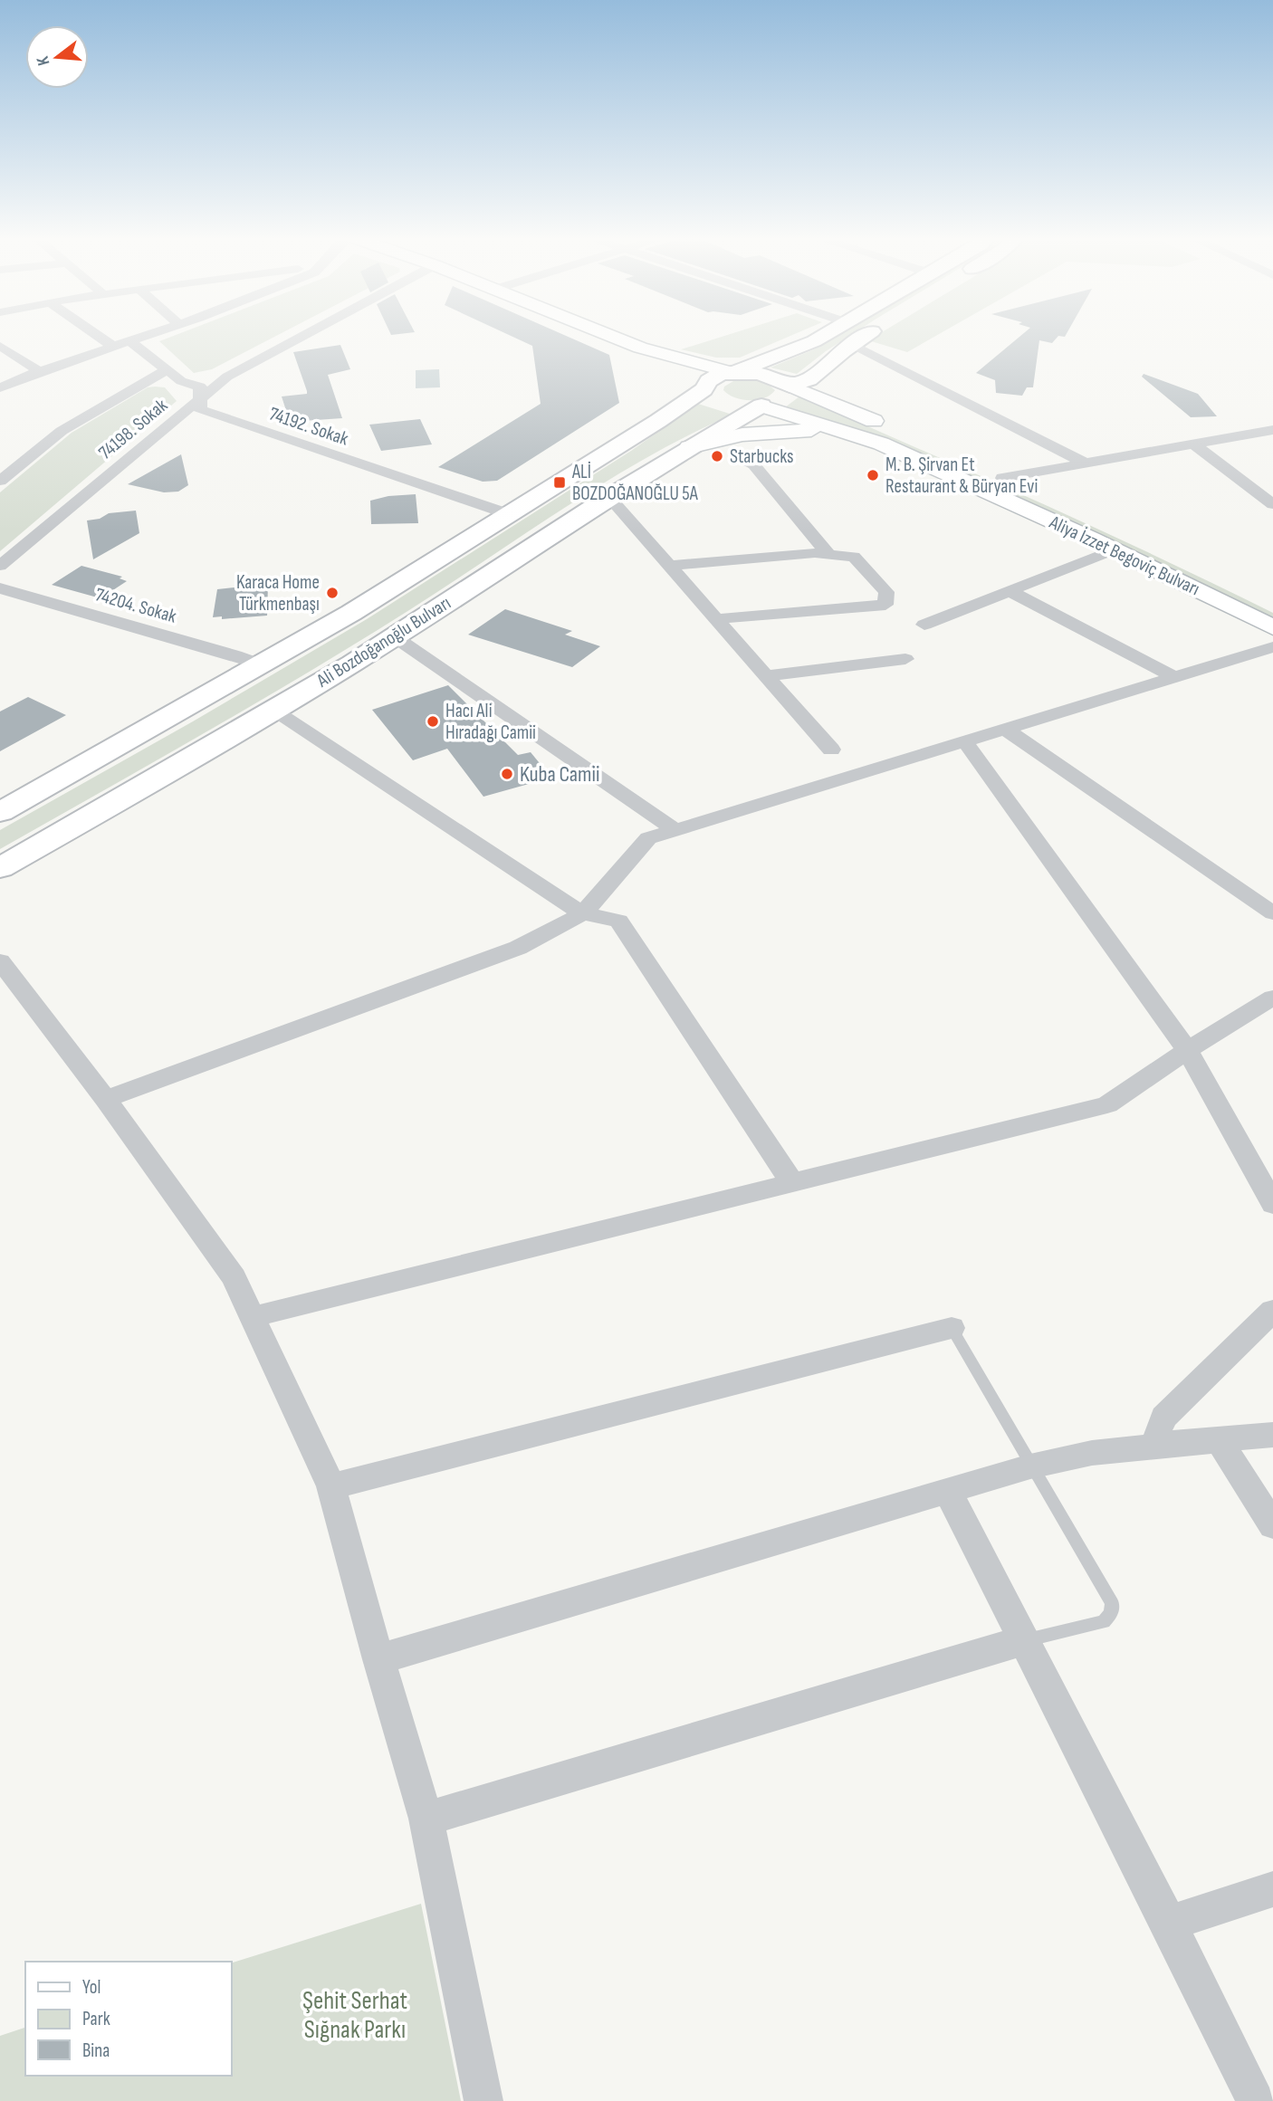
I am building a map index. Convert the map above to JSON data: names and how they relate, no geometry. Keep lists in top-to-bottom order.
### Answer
{
  "streets": {
    "main road": ["Aliya İzzet Begoviç Bulvarı", "Ali Bozdoğanoğlu Bulvarı"],
    "street": ["74192. Sokak", "74198. Sokak", "74204. Sokak"]
  },
  "crossings": [
    ["74192. Sokak", "74198. Sokak"],
    ["74192. Sokak", "Ali Bozdoğanoğlu Bulvarı"],
    ["Aliya İzzet Begoviç Bulvarı", "Ali Bozdoğanoğlu Bulvarı"],
    ["74204. Sokak", "Ali Bozdoğanoğlu Bulvarı"]
  ],
  "parks": ["Şehit Serhat Sığnak Parkı"],
  "places": {
    "other": [
      "Starbucks",
      "M. B. Şirvan Et Restaurant & Büryan Evi",
      "Karaca Home Türkmenbaşı",
      "Hacı Ali Hıradağı Camii",
      "Kuba Camii"
    ],
    "transit": ["ALİ BOZDOĞANOĞLU 5A"]
  },
  "legend": ["Yol", "Park", "Bina"],
  "north": "left"
}
